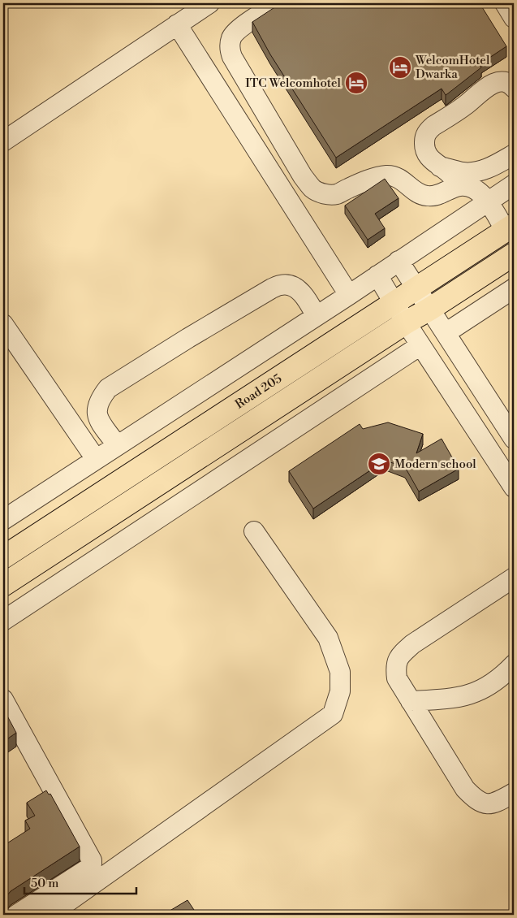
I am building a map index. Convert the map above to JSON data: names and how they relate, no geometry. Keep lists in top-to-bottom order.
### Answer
{
  "streets": {
    "main road": ["Road 205"]
  },
  "places": {
    "hotel": ["WelcomHotel Dwarka", "ITC Welcomhotel"],
    "school or university": ["Modern school"]
  },
  "scale_bar": "50 m"
}
